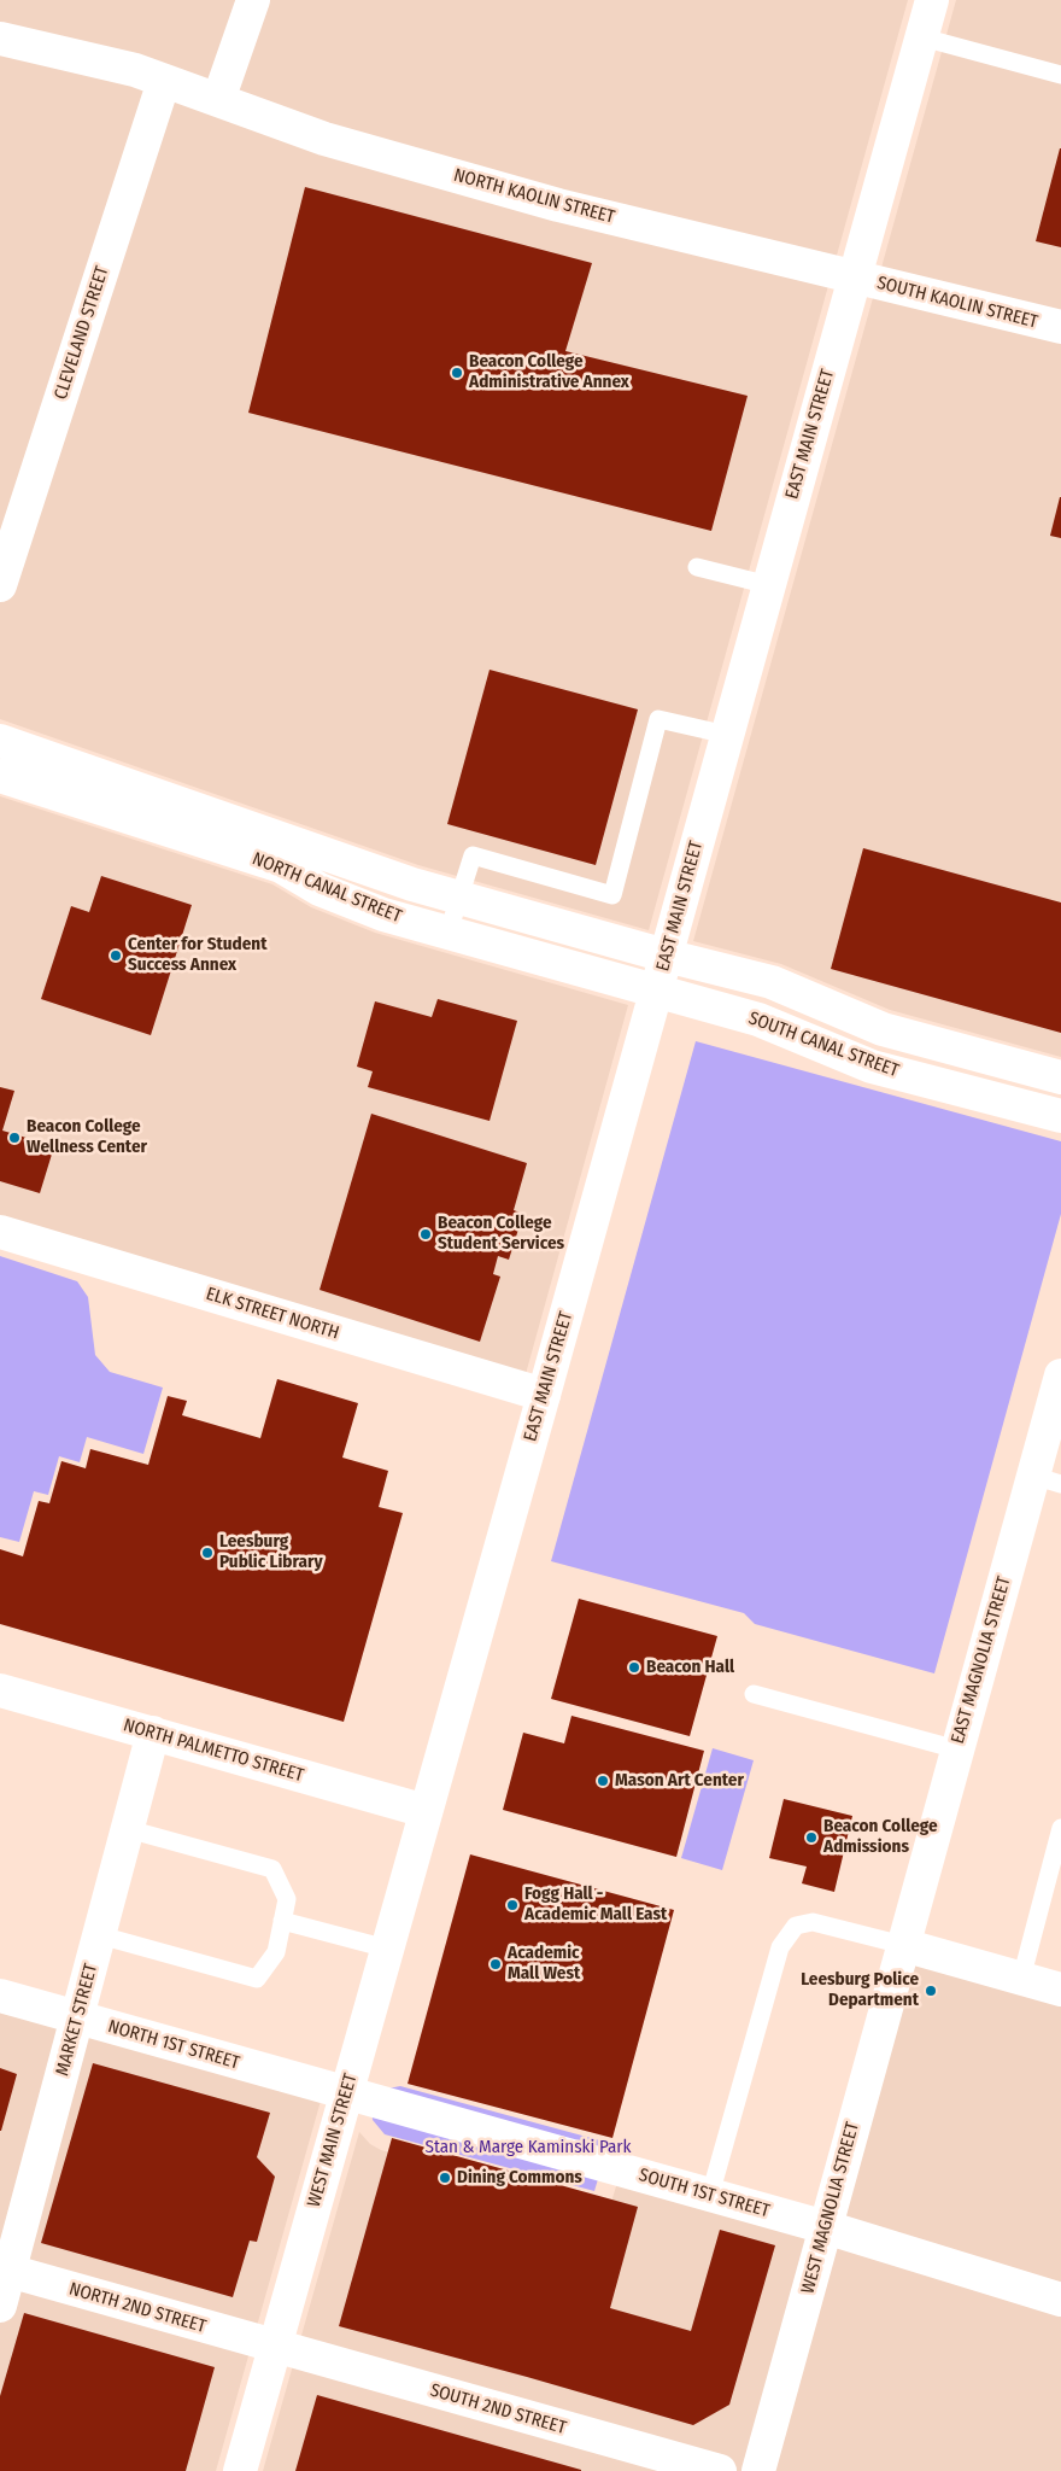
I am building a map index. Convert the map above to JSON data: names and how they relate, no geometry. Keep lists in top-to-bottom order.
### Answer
{
  "streets": {
    "street": [
      "NORTH KAOLIN STREET",
      "SOUTH KAOLIN STREET",
      "CLEVELAND STREET",
      "EAST MAIN STREET",
      "NORTH CANAL STREET",
      "SOUTH CANAL STREET",
      "ELK STREET NORTH",
      "EAST MAGNOLIA STREET",
      "NORTH PALMETTO STREET",
      "MARKET STREET",
      "NORTH 1ST STREET",
      "WEST MAIN STREET",
      "SOUTH 1ST STREET",
      "WEST MAGNOLIA STREET",
      "NORTH 2ND STREET",
      "SOUTH 2ND STREET"
    ]
  },
  "crossings": [
    ["NORTH KAOLIN STREET", "SOUTH KAOLIN STREET"],
    ["NORTH KAOLIN STREET", "CLEVELAND STREET"],
    ["NORTH KAOLIN STREET", "EAST MAIN STREET"],
    ["SOUTH KAOLIN STREET", "EAST MAIN STREET"],
    ["EAST MAIN STREET", "NORTH CANAL STREET"],
    ["EAST MAIN STREET", "SOUTH CANAL STREET"],
    ["EAST MAIN STREET", "ELK STREET NORTH"],
    ["EAST MAIN STREET", "NORTH PALMETTO STREET"],
    ["EAST MAIN STREET", "WEST MAIN STREET"],
    ["NORTH CANAL STREET", "SOUTH CANAL STREET"],
    ["EAST MAGNOLIA STREET", "WEST MAGNOLIA STREET"],
    ["NORTH PALMETTO STREET", "MARKET STREET"],
    ["NORTH PALMETTO STREET", "WEST MAIN STREET"],
    ["MARKET STREET", "NORTH 1ST STREET"],
    ["MARKET STREET", "NORTH 2ND STREET"],
    ["NORTH 1ST STREET", "WEST MAIN STREET"],
    ["NORTH 1ST STREET", "SOUTH 1ST STREET"],
    ["WEST MAIN STREET", "SOUTH 1ST STREET"],
    ["WEST MAIN STREET", "NORTH 2ND STREET"],
    ["WEST MAIN STREET", "SOUTH 2ND STREET"],
    ["SOUTH 1ST STREET", "WEST MAGNOLIA STREET"],
    ["NORTH 2ND STREET", "SOUTH 2ND STREET"]
  ],
  "parks": ["Stan & Marge Kaminski Park"],
  "places": [
    "Beacon College Administrative Annex",
    "Center for Student Success Annex",
    "Beacon College Wellness Center",
    "Beacon College Student Services",
    "Leesburg Public Library",
    "Beacon Hall",
    "Mason Art Center",
    "Beacon College Admissions",
    "Fogg Hall - Academic Mall East",
    "Academic Mall West",
    "Leesburg Police Department",
    "Dining Commons"
  ]
}
